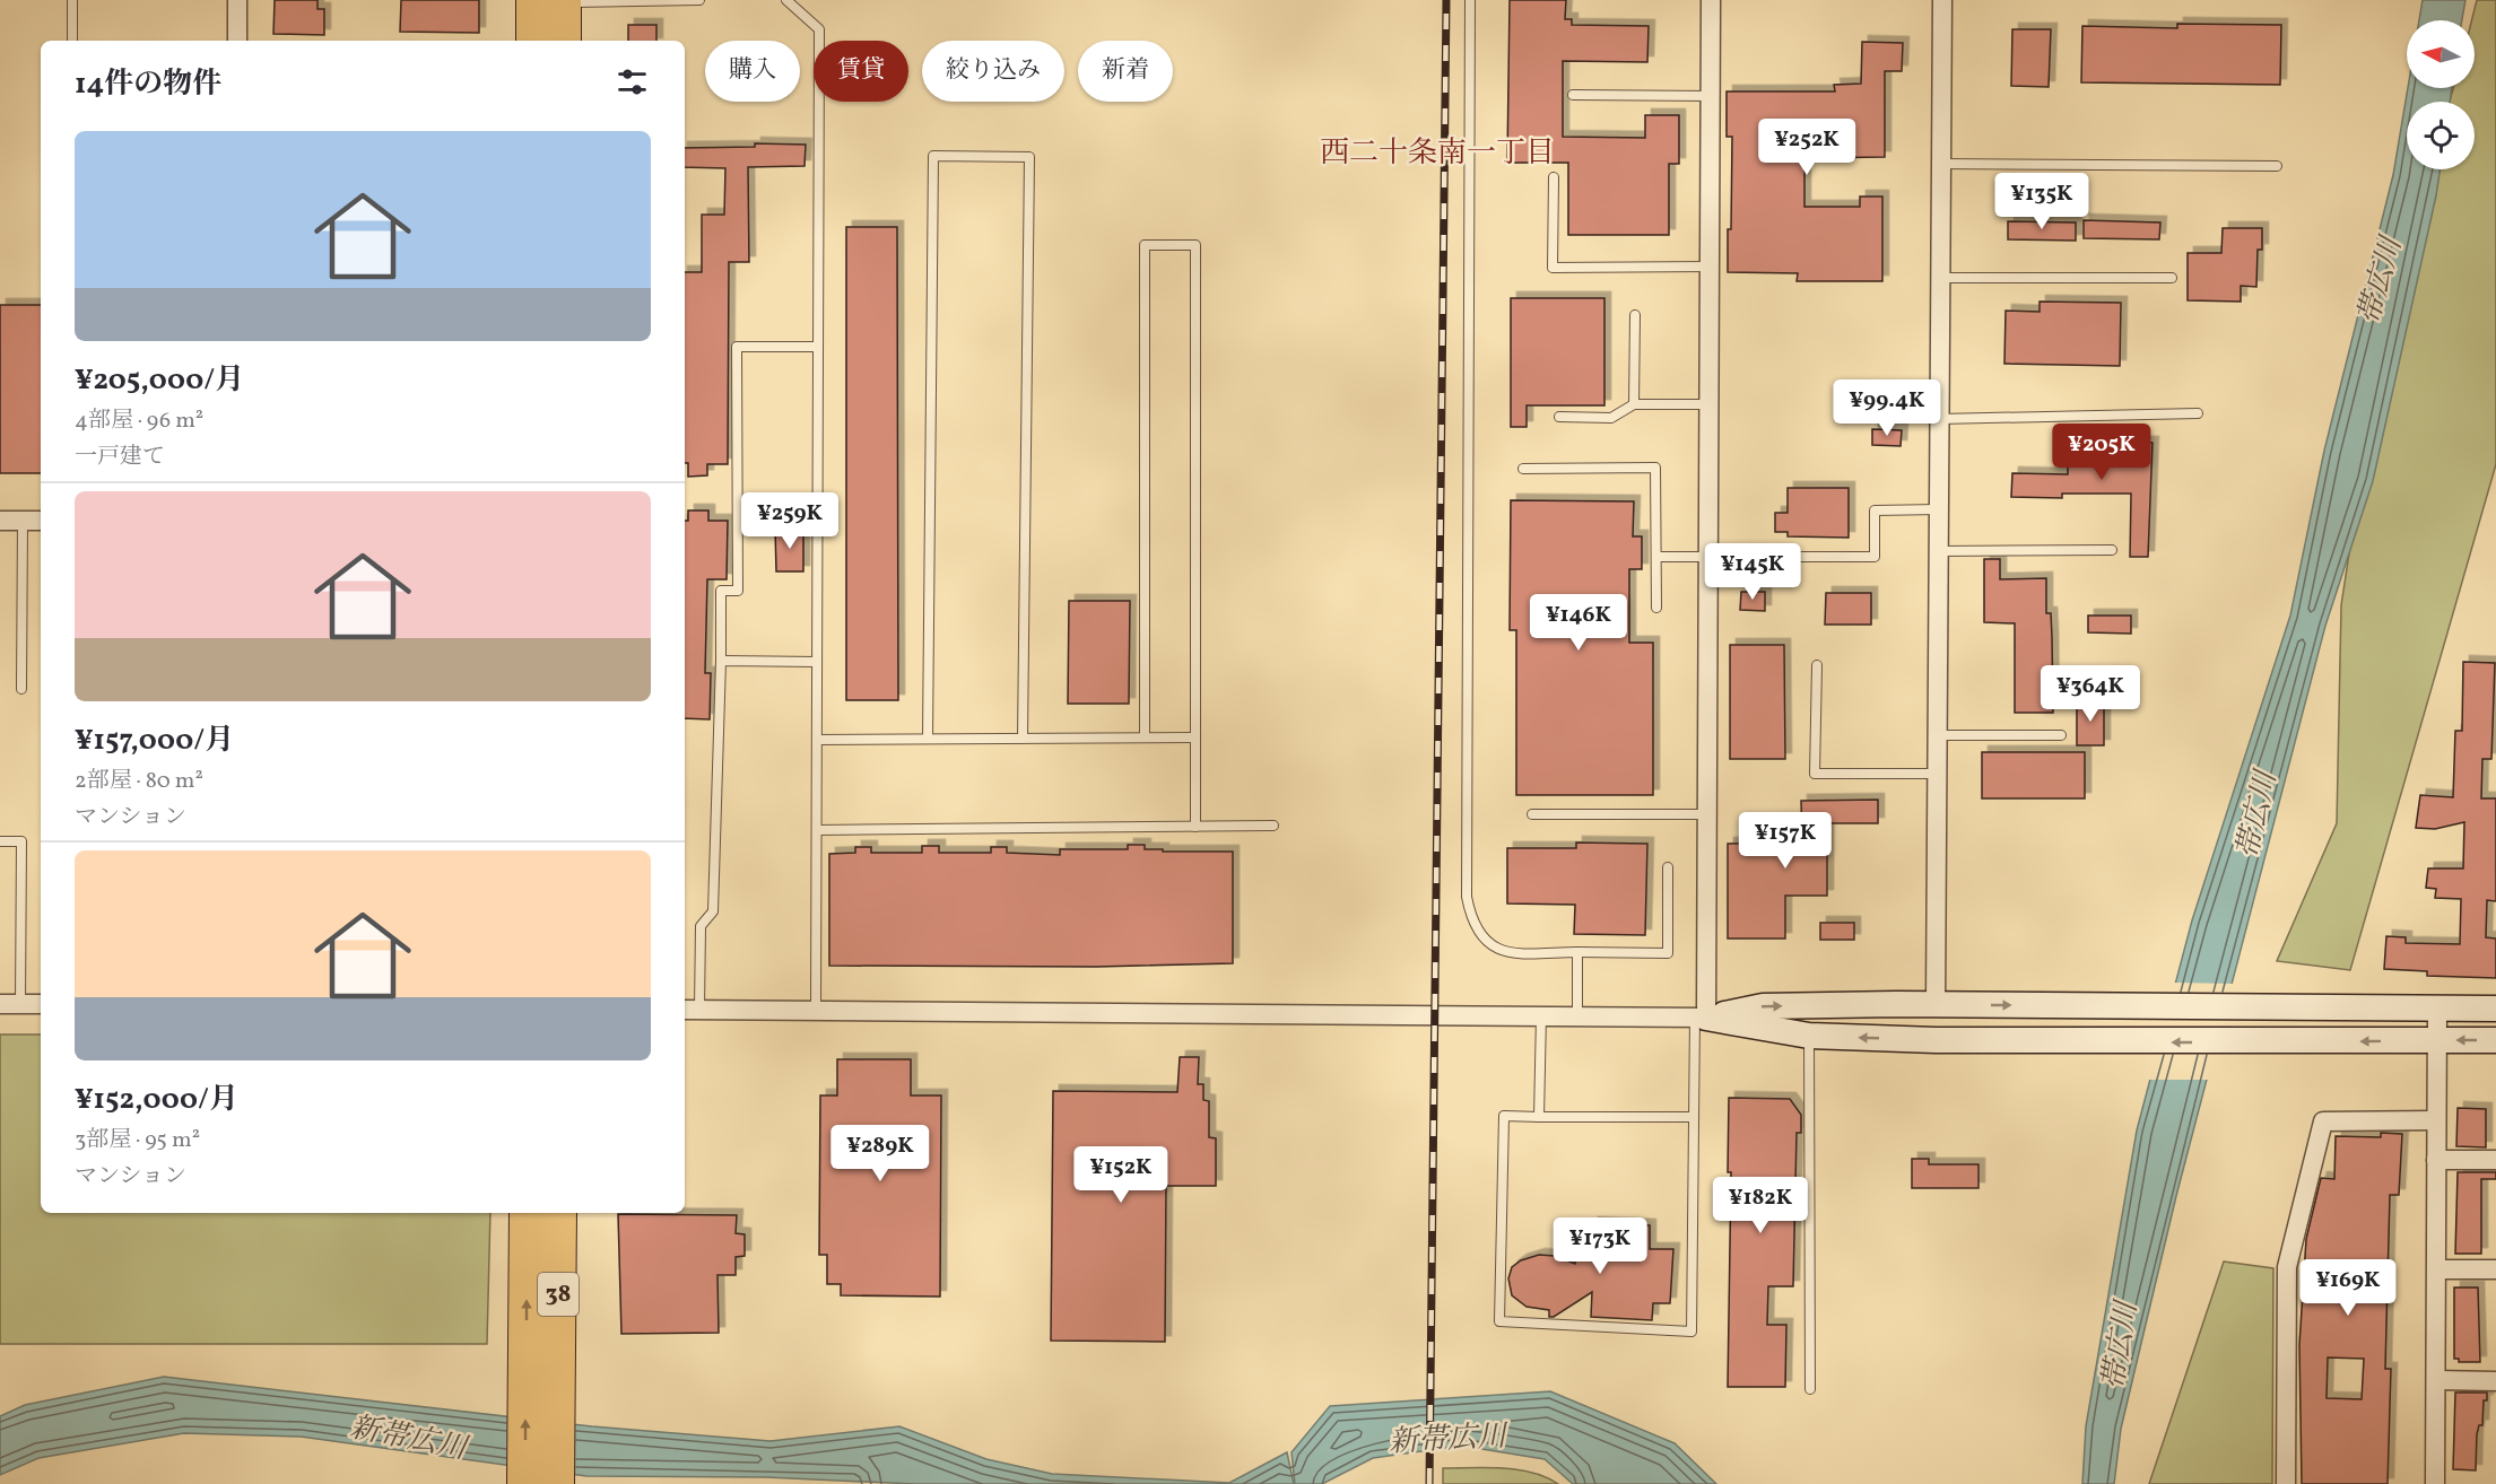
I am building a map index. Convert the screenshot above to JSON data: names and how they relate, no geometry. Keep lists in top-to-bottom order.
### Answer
{
  "streets": {
    "highway": ["38"]
  },
  "districts": ["西二十条南一丁目"],
  "water": ["帯広川", "新帯広川"],
  "north": "left",
  "page": {
    "chip": [
      "購入",
      "賃貸",
      "絞り込み",
      "新着"
    ],
    "heading": "14件の物件",
    "price": [
      "¥252K",
      "¥135K",
      "¥99.4K",
      "¥205K",
      "¥259K",
      "¥145K",
      "¥146K",
      "¥364K",
      "¥157K",
      "¥289K",
      "¥152K",
      "¥182K",
      "¥173K",
      "¥169K"
    ],
    "list": [
      {
        "name": "¥205,000/月",
        "note": "4部屋 · 96 m² · 一戸建て"
      },
      {
        "name": "¥157,000/月",
        "note": "2部屋 · 80 m² · マンション"
      },
      {
        "name": "¥152,000/月",
        "note": "3部屋 · 95 m² · マンション"
      }
    ]
  }
}
